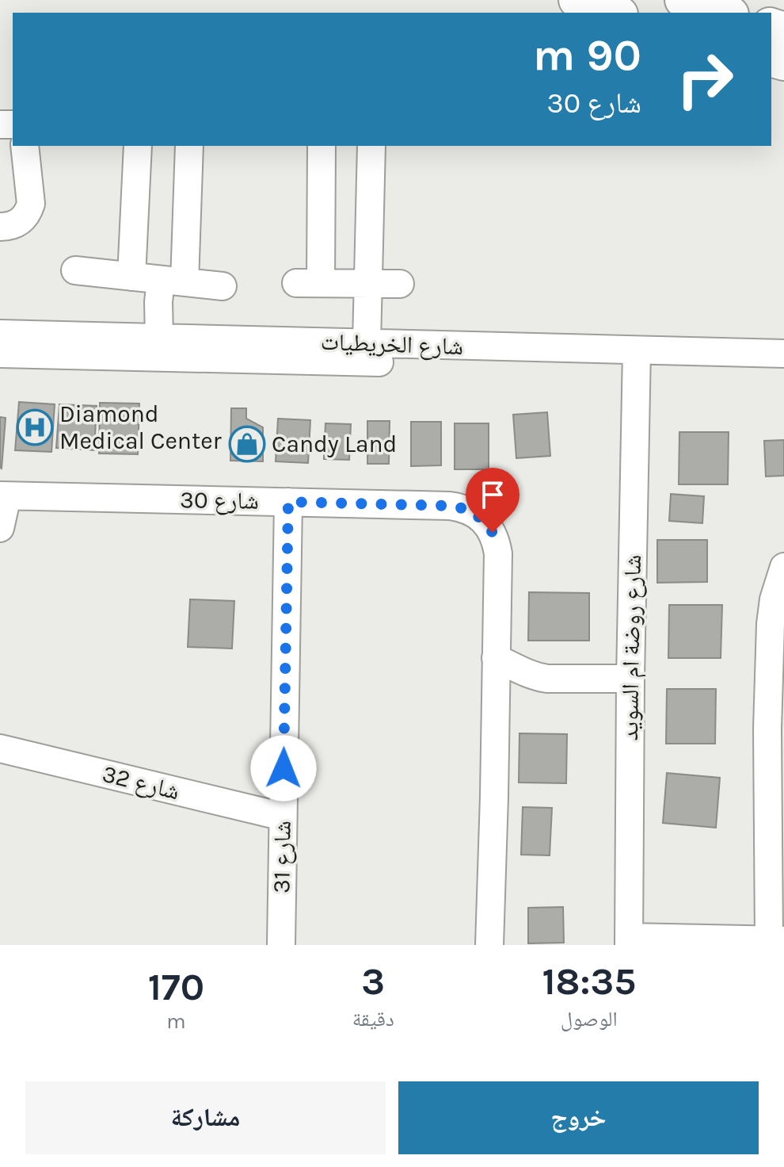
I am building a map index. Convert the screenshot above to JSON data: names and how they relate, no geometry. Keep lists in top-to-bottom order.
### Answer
{
  "streets": {
    "street": [
      "شارع الخريطيات",
      "شارع 30",
      "شارع روضة ام السويد",
      "شارع 32",
      "شارع 31"
    ]
  },
  "crossings": [
    ["شارع الخريطيات", "شارع روضة ام السويد"],
    ["شارع 30", "شارع 31"],
    ["شارع 32", "شارع 31"]
  ],
  "places": {
    "hospital": ["Diamond Medical Center"],
    "shop": ["Candy Land"]
  },
  "page": {
    "turn": ["90 m", "شارع 30"],
    "eta": [
      "18:35",
      "الوصول",
      "3",
      "دقيقة",
      "170",
      "m"
    ],
    "buttons": ["خروج", "مشاركة"]
  }
}
